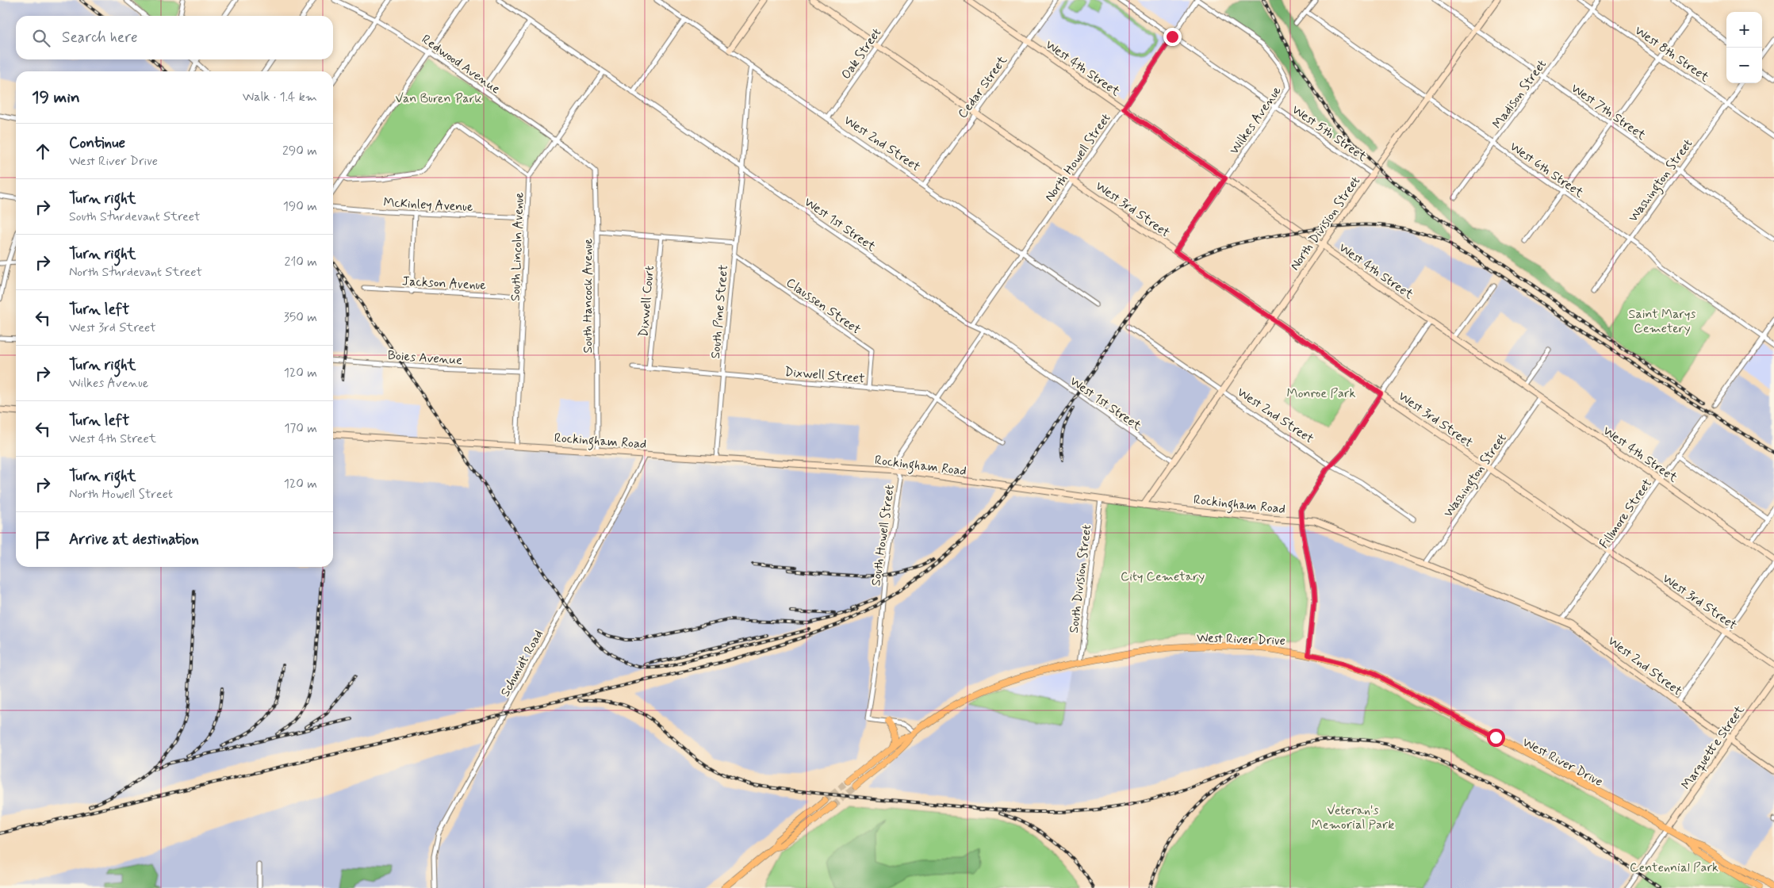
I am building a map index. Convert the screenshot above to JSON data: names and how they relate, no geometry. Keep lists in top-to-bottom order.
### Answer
{
  "streets": {
    "main road": [
      "West 4th Street",
      "West 2nd Street",
      "West 3rd Street",
      "North Division Street",
      "Rockingham Road",
      "West River Drive",
      "Marquette Street"
    ],
    "street": [
      "Oak Street",
      "West 8th Street",
      "Redwood Avenue",
      "Cedar Street",
      "Madison Street",
      "West 7th Street",
      "Wilkes Avenue",
      "West 5th Street",
      "North Howell Street",
      "West 6th Street",
      "Washington Street",
      "McKinley Avenue",
      "West 1st Street",
      "South Lincoln Avenue",
      "Jackson Avenue",
      "South Hancock Avenue",
      "Dixwell Court",
      "Claussen Street",
      "South Pine Street",
      "Boies Avenue",
      "Dixwell Street",
      "Fillmore Street",
      "South Howell Street",
      "South Division Street",
      "Schmidt Road"
    ]
  },
  "crossings": [
    ["Oak Street", "West 2nd Street"],
    ["Oak Street", "West 3rd Street"],
    ["West 8th Street", "Madison Street"],
    ["West 8th Street", "Washington Street"],
    ["Redwood Avenue", "South Lincoln Avenue"],
    ["Redwood Avenue", "South Hancock Avenue"],
    ["West 4th Street", "Cedar Street"],
    ["West 4th Street", "Wilkes Avenue"],
    ["West 4th Street", "North Howell Street"],
    ["West 4th Street", "Washington Street"],
    ["West 4th Street", "North Division Street"],
    ["West 4th Street", "Fillmore Street"],
    ["Cedar Street", "West 2nd Street"],
    ["Cedar Street", "West 3rd Street"],
    ["Madison Street", "West 7th Street"],
    ["Madison Street", "West 6th Street"],
    ["West 7th Street", "Washington Street"],
    ["West 7th Street", "North Division Street"],
    ["Wilkes Avenue", "West 5th Street"],
    ["Wilkes Avenue", "North Howell Street"],
    ["Wilkes Avenue", "West 3rd Street"],
    ["West 5th Street", "North Howell Street"],
    ["West 5th Street", "North Division Street"],
    ["West 2nd Street", "North Howell Street"],
    ["West 2nd Street", "North Division Street"],
    ["West 2nd Street", "South Pine Street"],
    ["West 2nd Street", "Rockingham Road"],
    ["West 2nd Street", "Fillmore Street"],
    ["West 2nd Street", "Marquette Street"],
    ["North Howell Street", "West 3rd Street"],
    ["North Howell Street", "West 1st Street"],
    ["West 6th Street", "Washington Street"],
    ["West 6th Street", "North Division Street"],
    ["Washington Street", "West 3rd Street"],
    ["Washington Street", "Rockingham Road"],
    ["McKinley Avenue", "South Lincoln Avenue"],
    ["West 3rd Street", "North Division Street"],
    ["West 3rd Street", "Fillmore Street"],
    ["North Division Street", "West 1st Street"],
    ["West 1st Street", "South Lincoln Avenue"],
    ["West 1st Street", "South Pine Street"],
    ["West 1st Street", "South Howell Street"],
    ["South Lincoln Avenue", "Jackson Avenue"],
    ["South Lincoln Avenue", "Boies Avenue"],
    ["South Lincoln Avenue", "Rockingham Road"],
    ["South Hancock Avenue", "Rockingham Road"],
    ["Dixwell Court", "Dixwell Street"],
    ["Claussen Street", "South Pine Street"],
    ["Claussen Street", "Dixwell Street"],
    ["South Pine Street", "Dixwell Street"],
    ["South Pine Street", "Rockingham Road"],
    ["Dixwell Street", "South Howell Street"],
    ["Rockingham Road", "South Howell Street"],
    ["Rockingham Road", "South Division Street"],
    ["Rockingham Road", "Schmidt Road"],
    ["South Howell Street", "West River Drive"],
    ["South Division Street", "West River Drive"],
    ["West River Drive", "Marquette Street"]
  ],
  "parks": [
    "Van Buren Park",
    "Saint Marys Cemetery",
    "Monroe Park",
    "City Cemetary",
    "Veteran's Memorial Park",
    "Centennial Park"
  ],
  "page": {
    "map_buttons": ["+", "−"],
    "search": "Search here",
    "heading": ["19 min", "Walk · 1.4 km"],
    "list": [
      ["Continue", "West River Drive", "290 m"],
      ["Turn right", "South Sturdevant Street", "190 m"],
      ["Turn right", "North Sturdevant Street", "210 m"],
      ["Turn left", "West 3rd Street", "350 m"],
      ["Turn right", "Wilkes Avenue", "120 m"],
      ["Turn left", "West 4th Street", "170 m"],
      ["Turn right", "North Howell Street", "120 m"],
      "Arrive at destination"
    ]
  }
}
